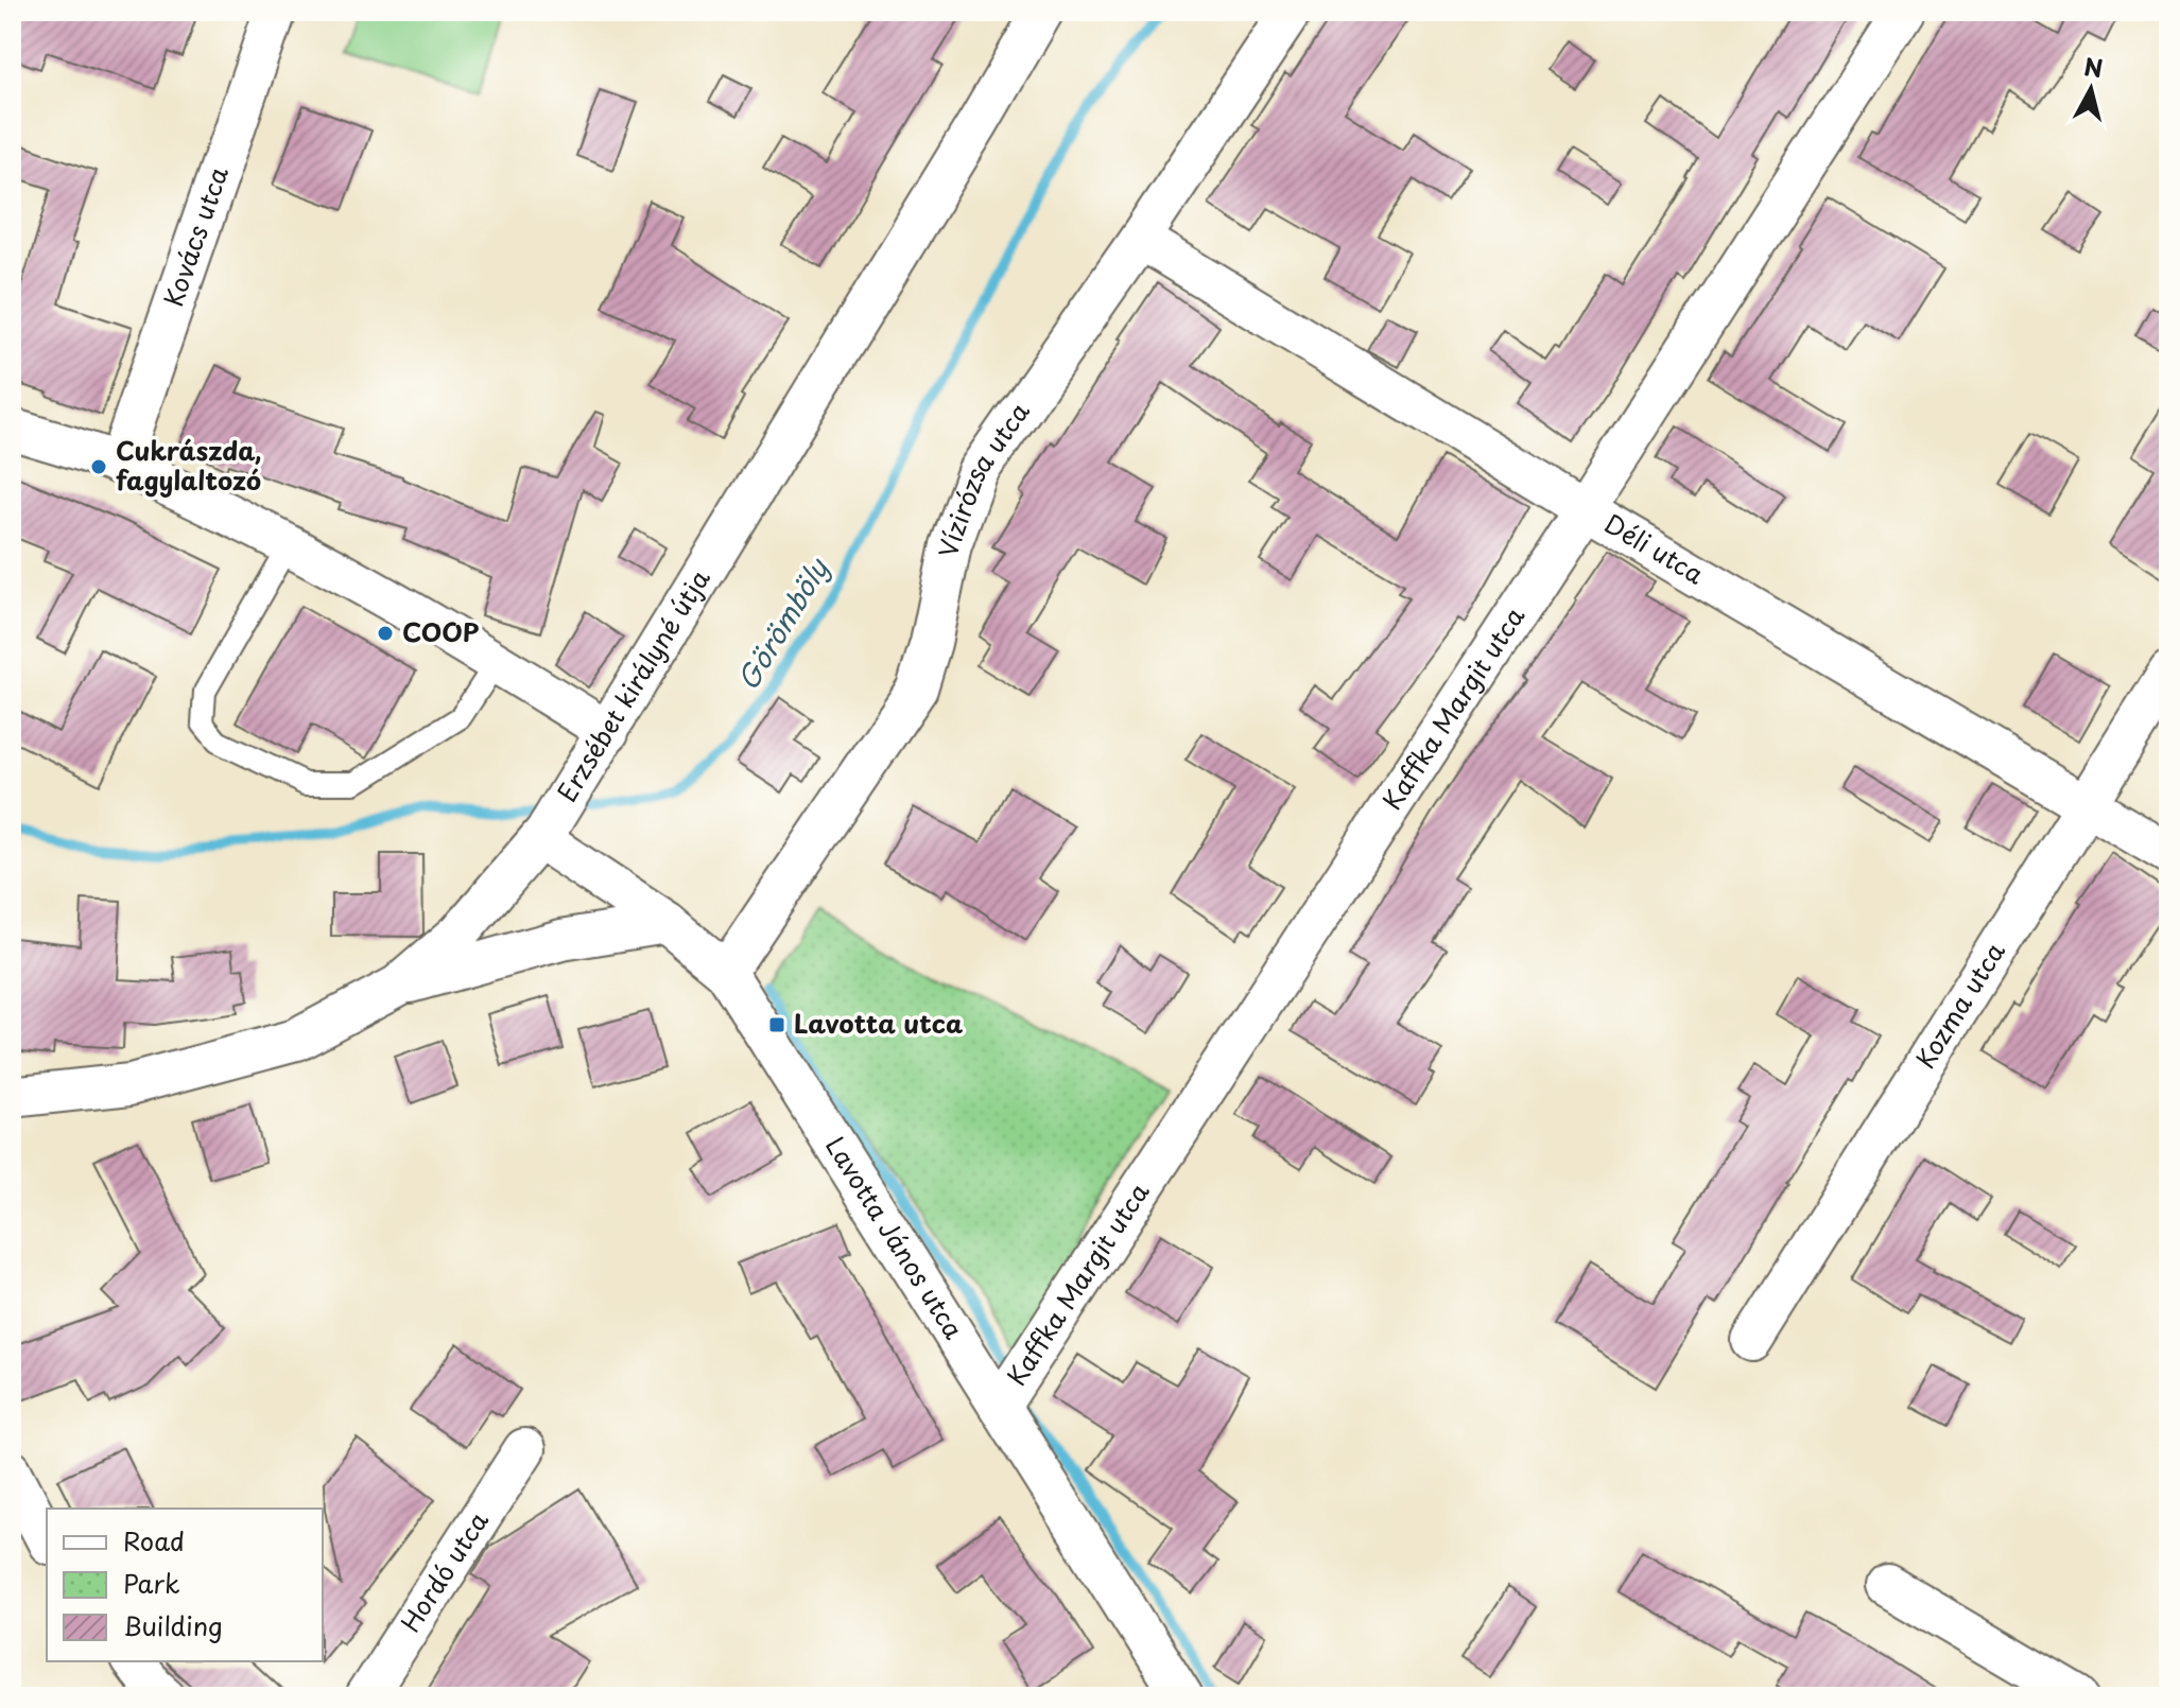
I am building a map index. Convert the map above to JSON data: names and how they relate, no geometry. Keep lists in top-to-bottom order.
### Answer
{
  "streets": {
    "street": [
      "Kovács utca",
      "Vízirózsa utca",
      "Déli utca",
      "Erzsébet királyné útja",
      "Kaffka Margit utca",
      "Kozma utca",
      "Lavotta János utca",
      "Hordó utca"
    ]
  },
  "crossings": [
    ["Vízirózsa utca", "Déli utca"],
    ["Vízirózsa utca", "Lavotta János utca"],
    ["Déli utca", "Kaffka Margit utca"],
    ["Déli utca", "Kozma utca"],
    ["Erzsébet királyné útja", "Lavotta János utca"],
    ["Kaffka Margit utca", "Lavotta János utca"]
  ],
  "water": ["Görömböly"],
  "places": {
    "other": ["Cukrászda, fagylaltozó", "COOP"],
    "transit": ["Lavotta utca"]
  },
  "legend": ["Road", "Park", "Building"],
  "north": "top"
}
